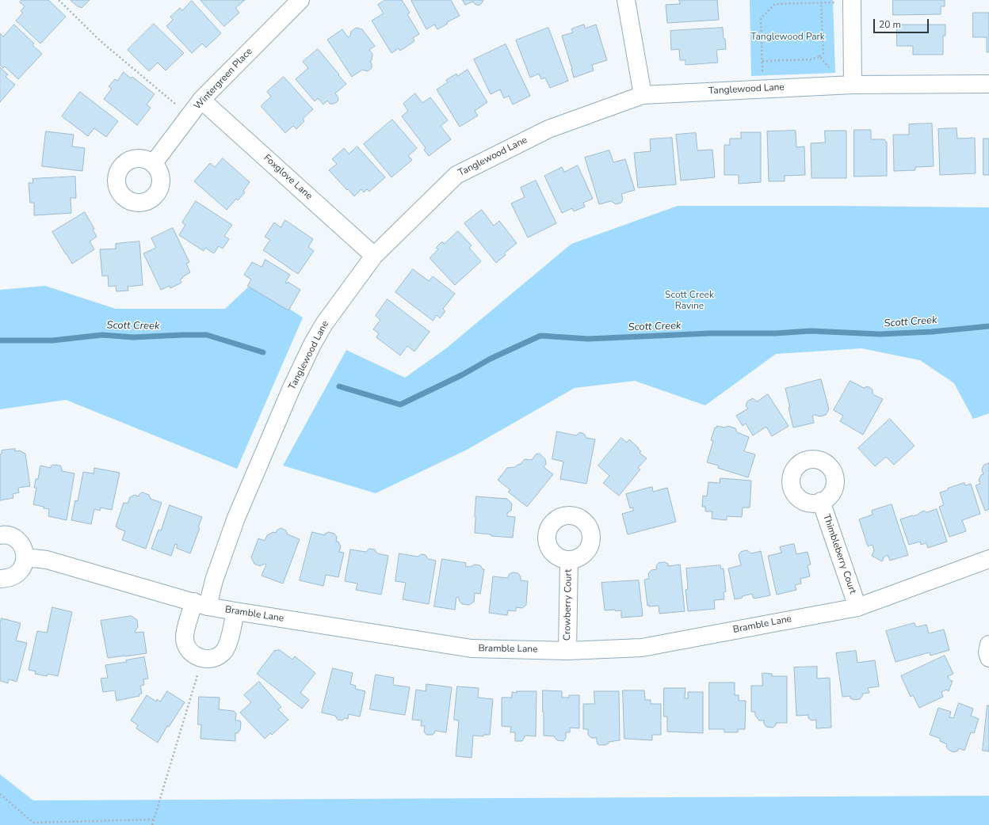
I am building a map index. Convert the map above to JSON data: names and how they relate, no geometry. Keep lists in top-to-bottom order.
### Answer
{
  "streets": {
    "street": [
      "Wintergreen Place",
      "Tanglewood Lane",
      "Foxglove Lane",
      "Thimbleberry Court",
      "Crowberry Court",
      "Bramble Lane"
    ]
  },
  "crossings": [
    ["Wintergreen Place", "Foxglove Lane"],
    ["Tanglewood Lane", "Foxglove Lane"],
    ["Tanglewood Lane", "Bramble Lane"],
    ["Thimbleberry Court", "Bramble Lane"],
    ["Crowberry Court", "Bramble Lane"]
  ],
  "water": ["Scott Creek"],
  "parks": ["Tanglewood Park", "Scott Creek Ravine"],
  "scale_bar": "20 m"
}
